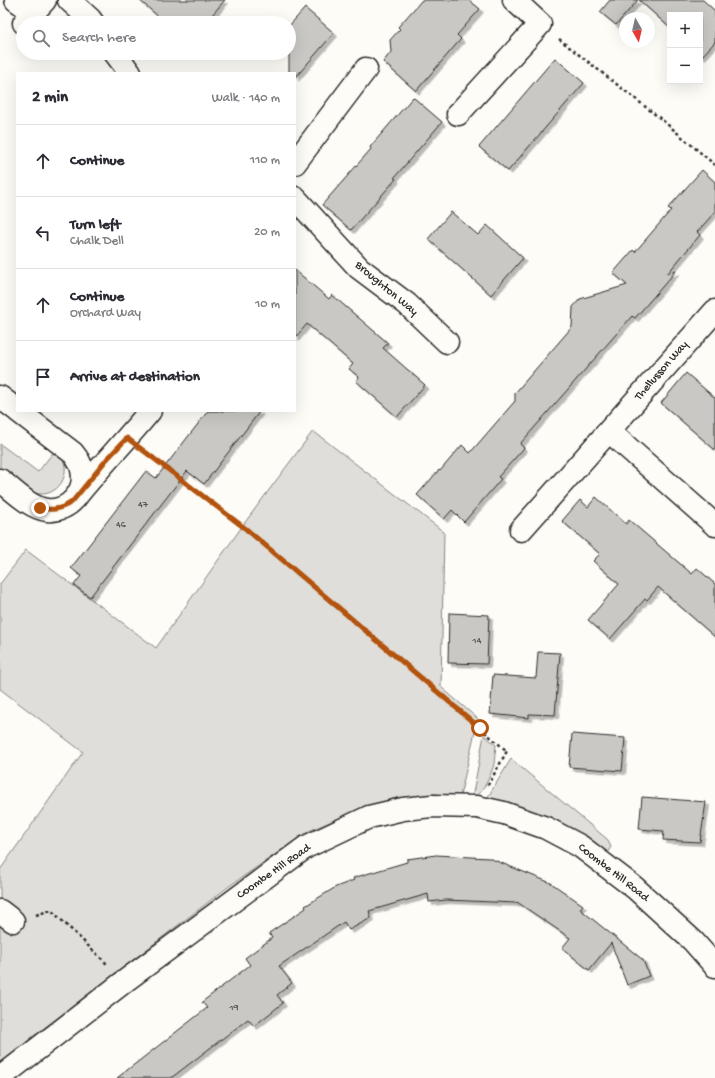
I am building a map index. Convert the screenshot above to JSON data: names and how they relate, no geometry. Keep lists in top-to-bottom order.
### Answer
{
  "streets": {
    "street": ["Broughton Way", "Thellusson Way", "Coombe Hill Road"]
  },
  "house_numbers": [
    "47",
    "46",
    "14",
    "19"
  ],
  "north": "bottom",
  "page": {
    "map_buttons": ["+", "−"],
    "search": "Search here",
    "heading": ["2 min", "Walk · 140 m"],
    "list": [
      ["Continue", "110 m"],
      ["Turn left", "Chalk Dell", "20 m"],
      ["Continue", "Orchard Way", "10 m"],
      "Arrive at destination"
    ]
  }
}
